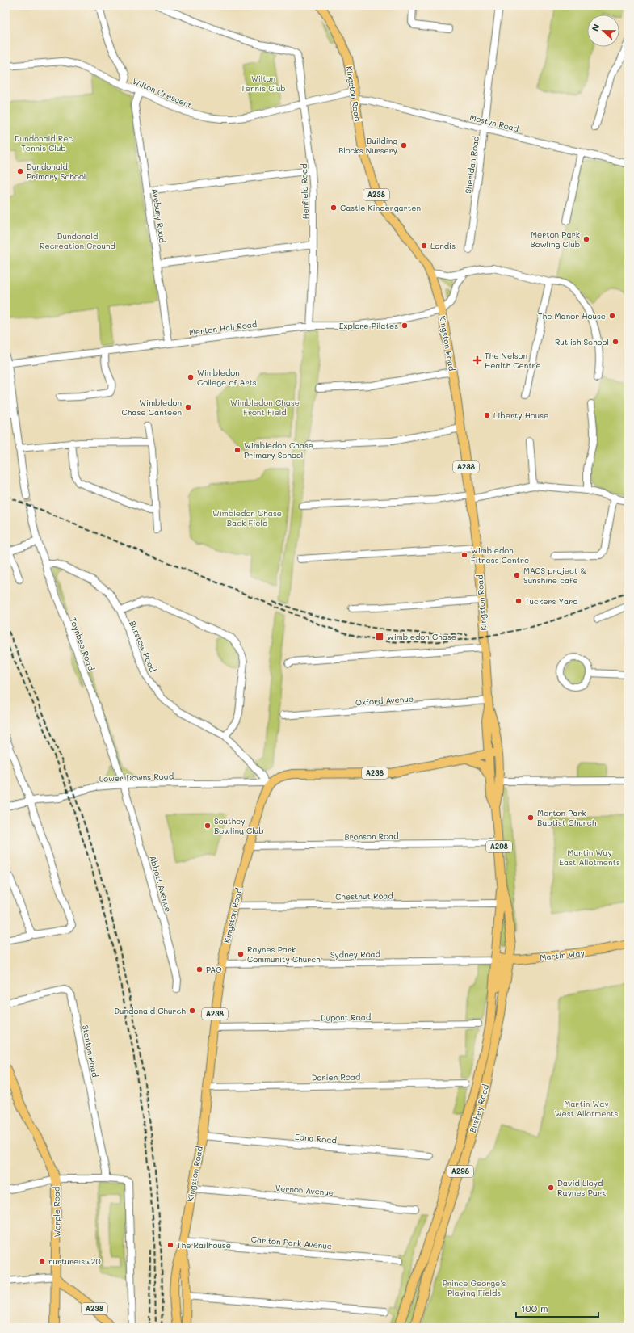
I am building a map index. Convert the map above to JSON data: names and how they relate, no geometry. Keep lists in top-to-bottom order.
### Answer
{
  "streets": {
    "main road": [
      "Kingston Road",
      "A238",
      "A298",
      "Martin Way",
      "Bushey Road",
      "Worple Road"
    ],
    "street": [
      "Wilton Crescent",
      "Mostyn Road",
      "Sheridan Road",
      "Henfield Road",
      "Avebury Road",
      "Merton Hall Road",
      "Toynbee Road",
      "Burstow Road",
      "Oxford Avenue",
      "Lower Downs Road",
      "Bronson Road",
      "Abbott Avenue",
      "Chestnut Road",
      "Sydney Road",
      "Dupont Road",
      "Stanton Road",
      "Dorien Road",
      "Edna Road",
      "Vernon Avenue",
      "Carlton Park Avenue"
    ]
  },
  "crossings": [
    ["Wilton Crescent", "Kingston Road"],
    ["Wilton Crescent", "Henfield Road"],
    ["Wilton Crescent", "Avebury Road"],
    ["Kingston Road", "Mostyn Road"],
    ["Kingston Road", "A238"],
    ["Kingston Road", "Merton Hall Road"],
    ["Kingston Road", "Burstow Road"],
    ["Kingston Road", "Oxford Avenue"],
    ["Kingston Road", "Lower Downs Road"],
    ["Kingston Road", "Bronson Road"],
    ["Kingston Road", "Chestnut Road"],
    ["Kingston Road", "Sydney Road"],
    ["Kingston Road", "Dupont Road"],
    ["Kingston Road", "Dorien Road"],
    ["Kingston Road", "Bushey Road"],
    ["Kingston Road", "Edna Road"],
    ["Kingston Road", "Vernon Avenue"],
    ["Kingston Road", "Carlton Park Avenue"],
    ["Mostyn Road", "Sheridan Road"],
    ["Henfield Road", "Merton Hall Road"],
    ["A238", "Burstow Road"],
    ["A238", "Lower Downs Road"],
    ["A238", "Bushey Road"],
    ["Avebury Road", "Merton Hall Road"],
    ["Toynbee Road", "Burstow Road"],
    ["Toynbee Road", "Lower Downs Road"],
    ["Toynbee Road", "Abbott Avenue"],
    ["Burstow Road", "Lower Downs Road"],
    ["Lower Downs Road", "Abbott Avenue"],
    ["Sydney Road", "Martin Way"],
    ["Sydney Road", "Bushey Road"],
    ["Martin Way", "Bushey Road"]
  ],
  "parks": [
    "Wilton Tennis Club",
    "Dundonald Rec Tennis Club",
    "Dundonald Recreation Ground",
    "Wimbledon Chase Front Field",
    "Wimbledon Chase Back Field",
    "Martin Way East Allotments",
    "Martin Way West Allotments",
    "Prince George's Playing Fields"
  ],
  "places": {
    "other": [
      "Building Blocks Nursery",
      "Dundonald Primary School",
      "Castle Kindergarten",
      "Merton Park Bowling Club",
      "Londis",
      "The Manor House",
      "Explore Pilates",
      "Rutlish School",
      "Wimbledon College of Arts",
      "Wimbledon Chase Canteen",
      "Liberty House",
      "Wimbledon Chase Primary School",
      "Wimbledon Fitness Centre",
      "MACS project & Sunshine cafe",
      "Tuckers Yard",
      "Merton Park Baptist Church",
      "Southey Bowling Club",
      "Raynes Park Community Church",
      "PAG",
      "Dundonald Church",
      "David Lloyd Raynes Park",
      "The Railhouse",
      "nurture:sw20"
    ],
    "health": ["The Nelson Health Centre"],
    "transit": ["Wimbledon Chase"]
  },
  "scale_bar": "100 m",
  "north": "left"
}
